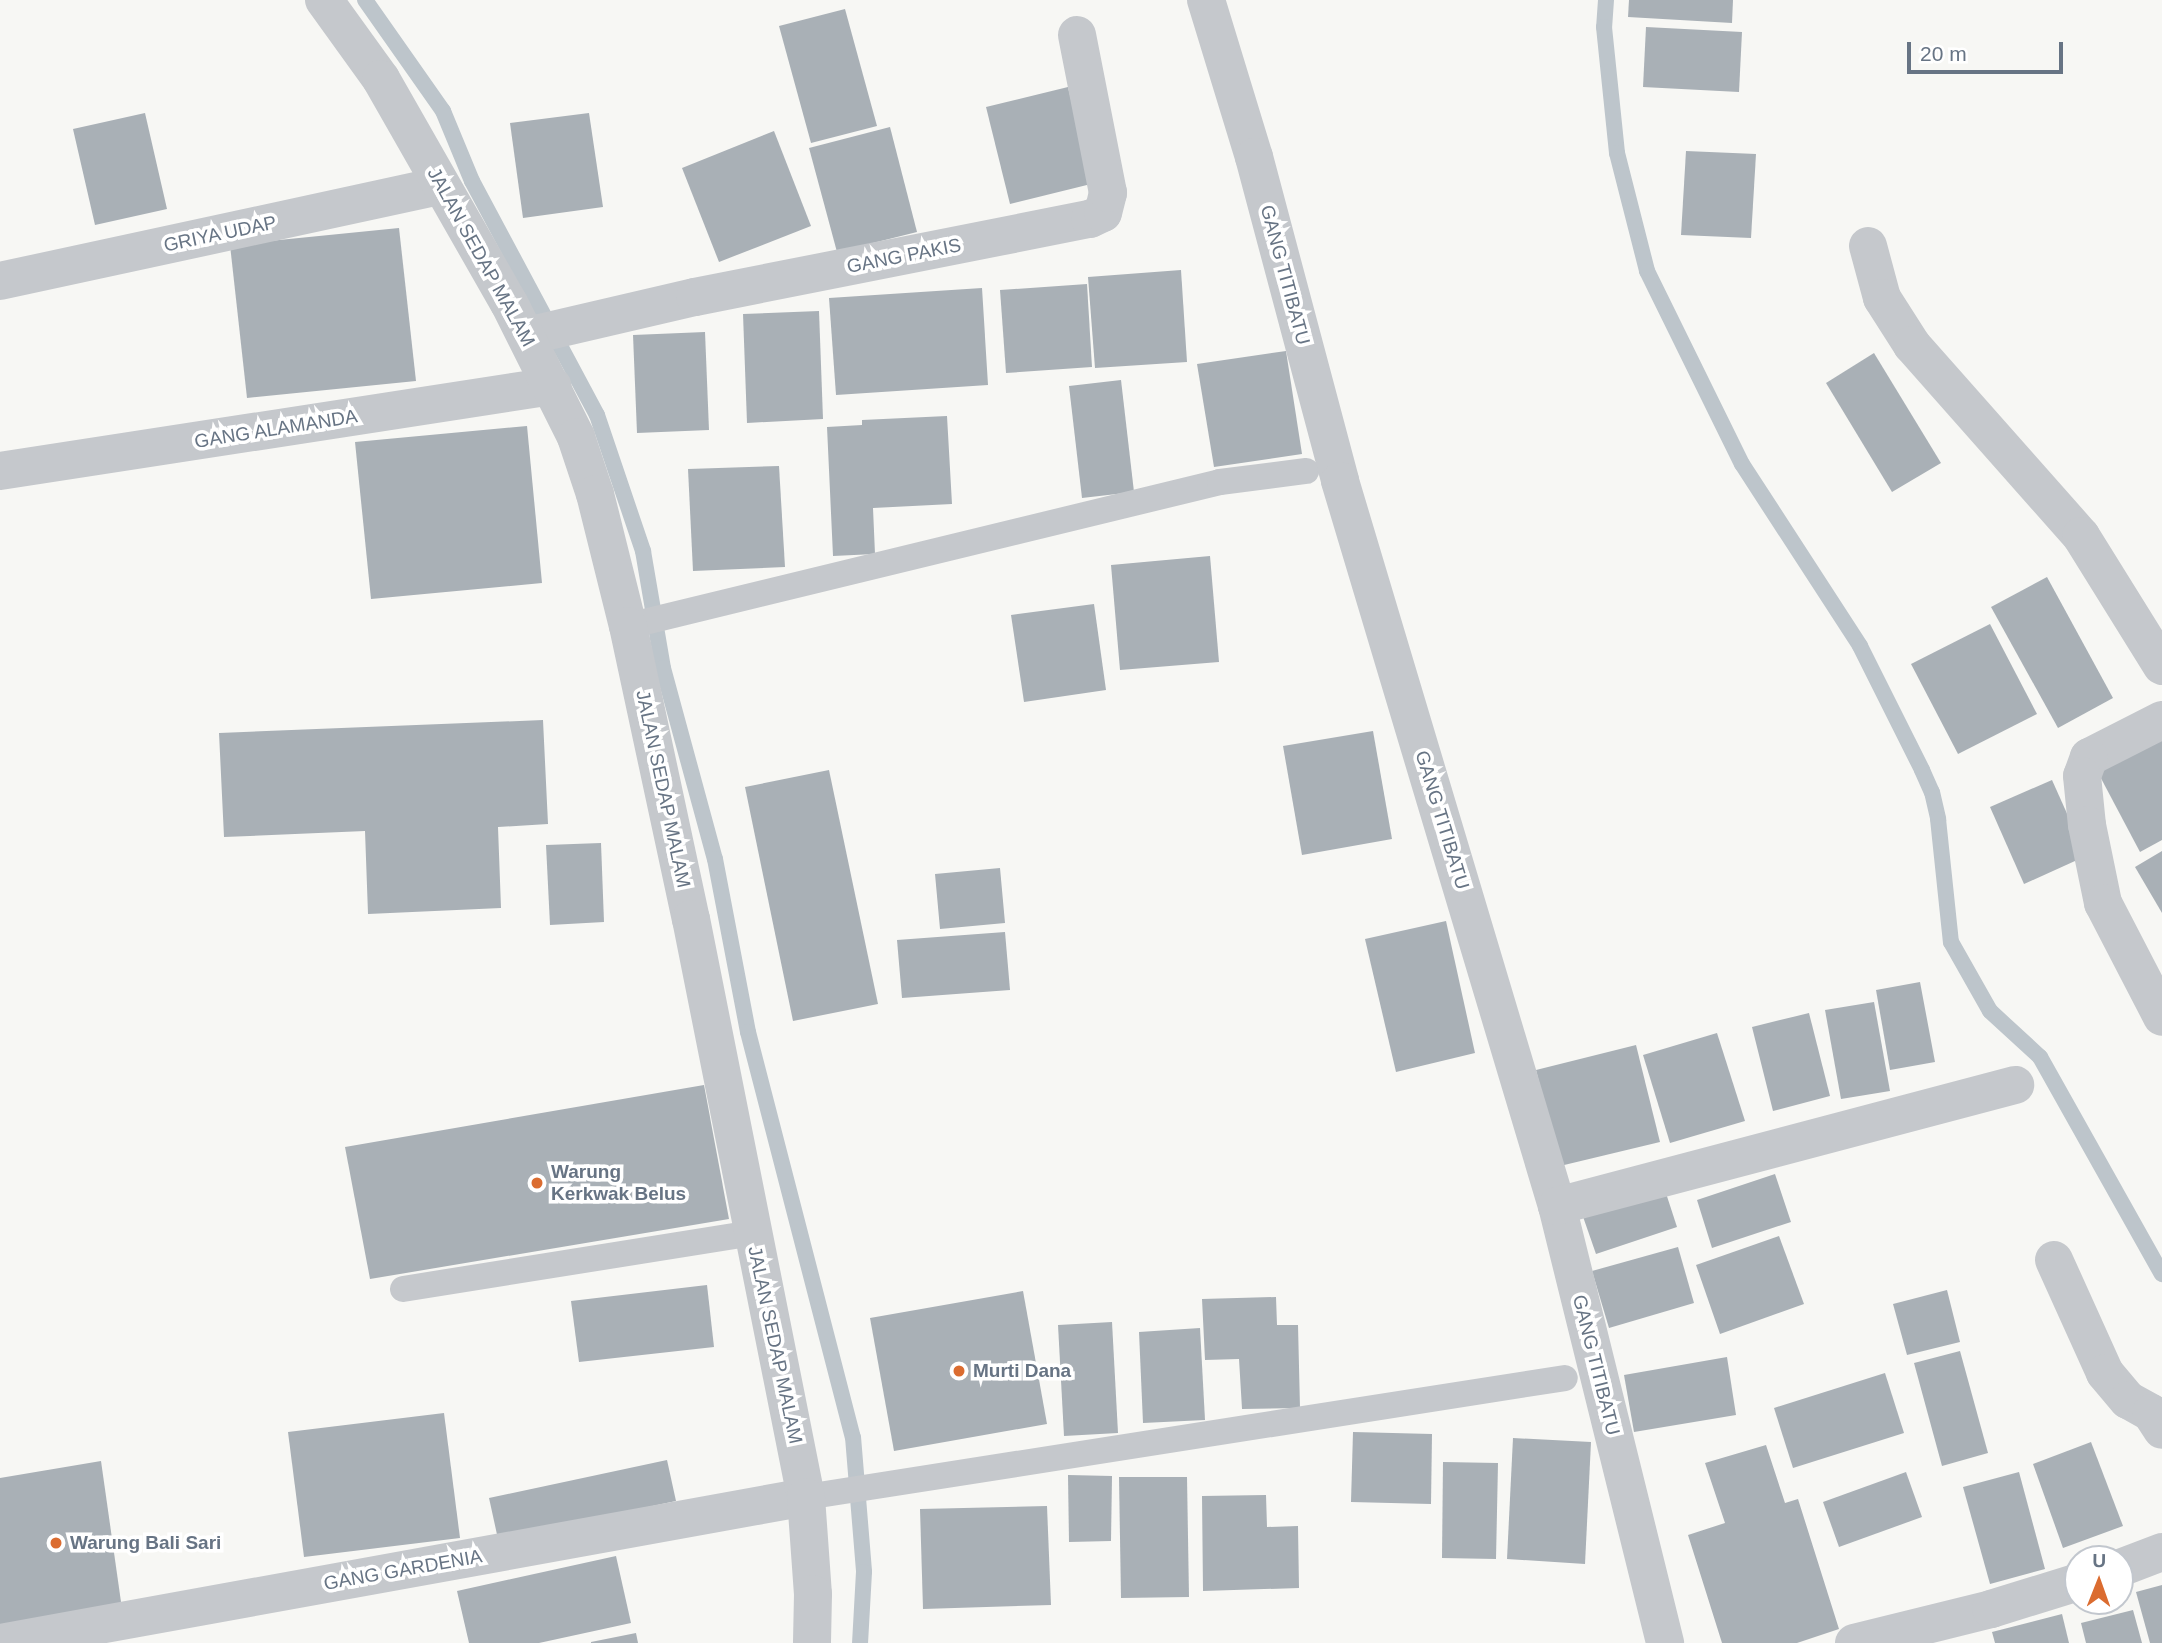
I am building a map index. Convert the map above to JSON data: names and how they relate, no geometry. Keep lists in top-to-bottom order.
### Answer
{
  "streets": {
    "street": [
      "GRIYA UDAP",
      "GANG PAKIS",
      "JALAN SEDAP MALAM",
      "GANG TITIBATU",
      "GANG ALAMANDA",
      "GANG GARDENIA"
    ]
  },
  "crossings": [
    ["GRIYA UDAP", "JALAN SEDAP MALAM"],
    ["GANG PAKIS", "JALAN SEDAP MALAM"],
    ["JALAN SEDAP MALAM", "GANG ALAMANDA"],
    ["JALAN SEDAP MALAM", "GANG GARDENIA"]
  ],
  "places": ["Warung Kerkwak Belus", "Murti Dana", "Warung Bali Sari"],
  "scale_bar": "20 m",
  "north": "top"
}
